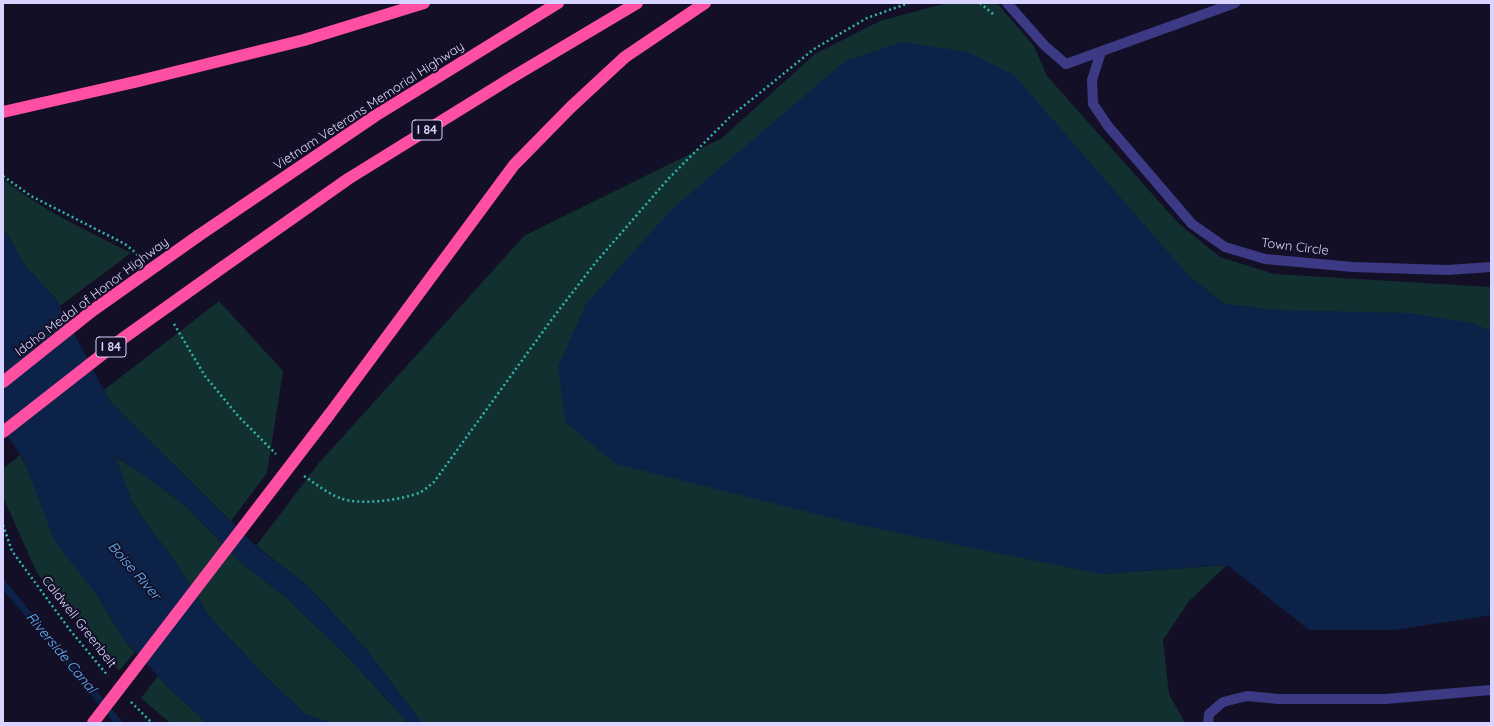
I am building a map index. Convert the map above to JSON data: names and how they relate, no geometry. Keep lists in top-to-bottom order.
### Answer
{
  "streets": {
    "highway": ["Vietnam Veterans Memorial Highway", "I 84", "Idaho Medal of Honor Highway"],
    "street": ["Town Circle"],
    "path": ["Caldwell Greenbelt"]
  },
  "crossings": [
    ["Vietnam Veterans Memorial Highway", "Idaho Medal of Honor Highway"]
  ],
  "water": ["Boise River", "Riverside Canal"]
}
